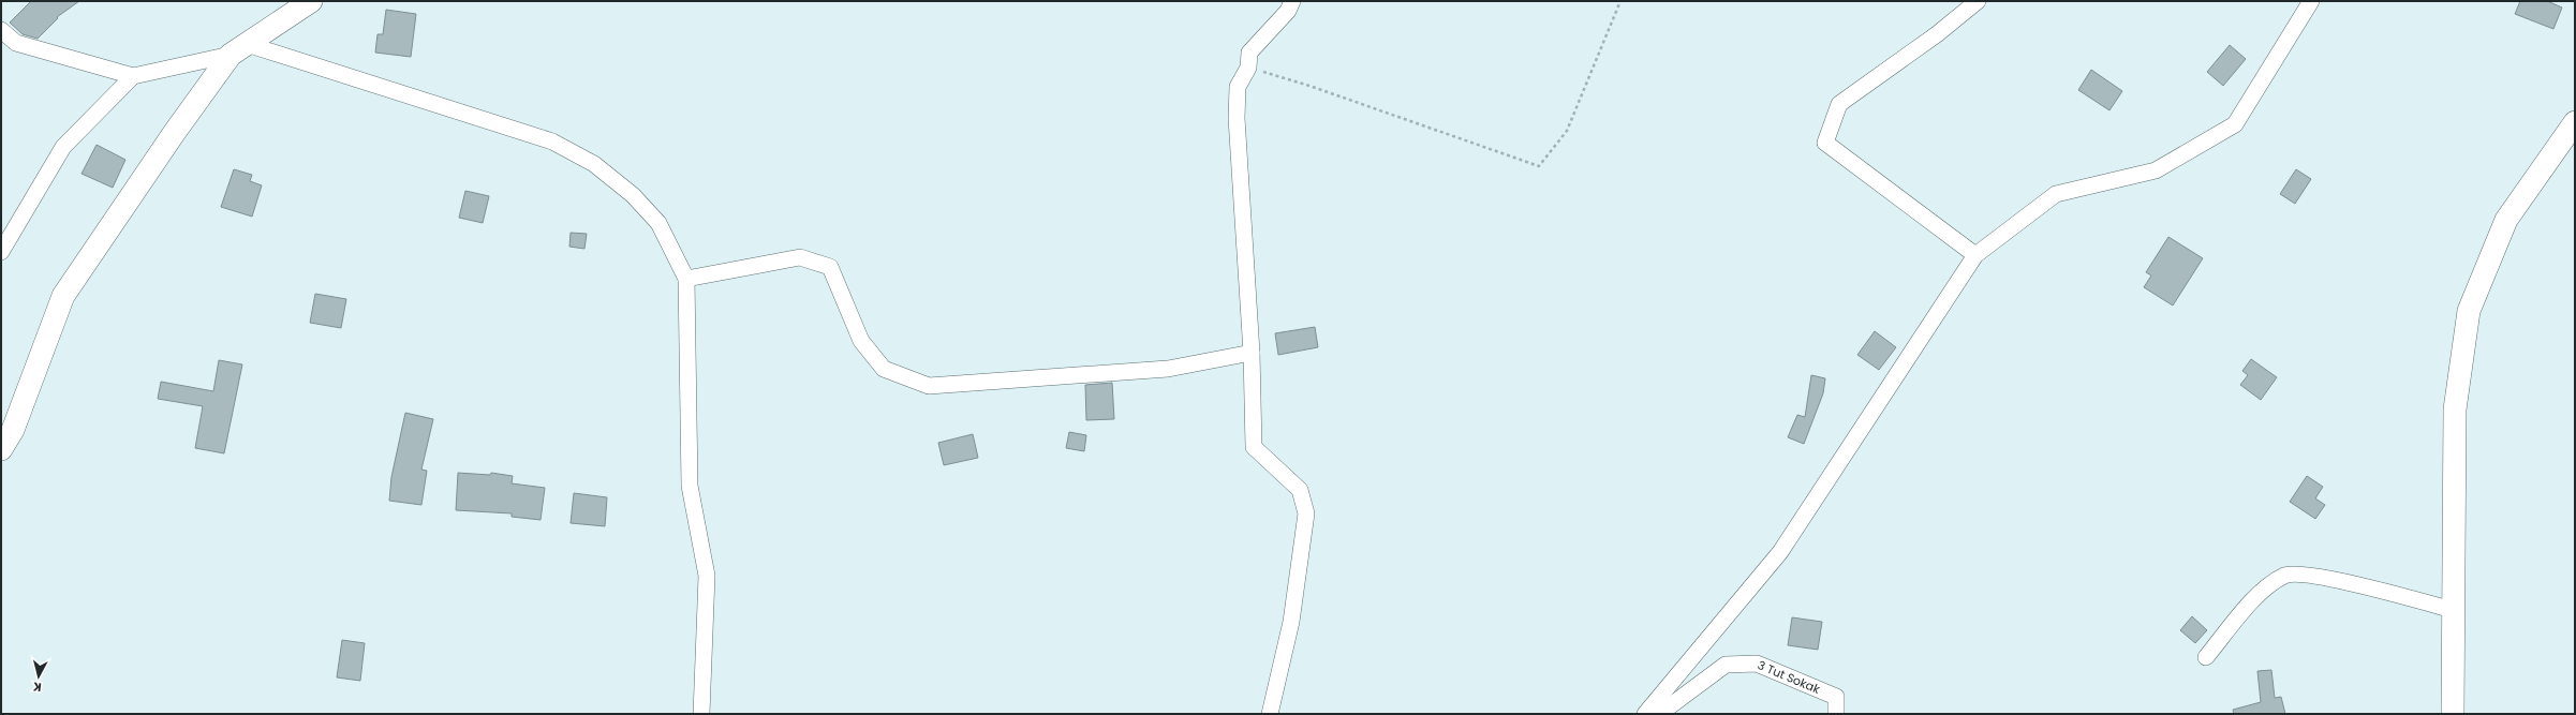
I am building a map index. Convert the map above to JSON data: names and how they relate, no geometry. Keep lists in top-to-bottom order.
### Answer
{
  "streets": {
    "street": ["3 Tut Sokak"]
  },
  "north": "bottom"
}
